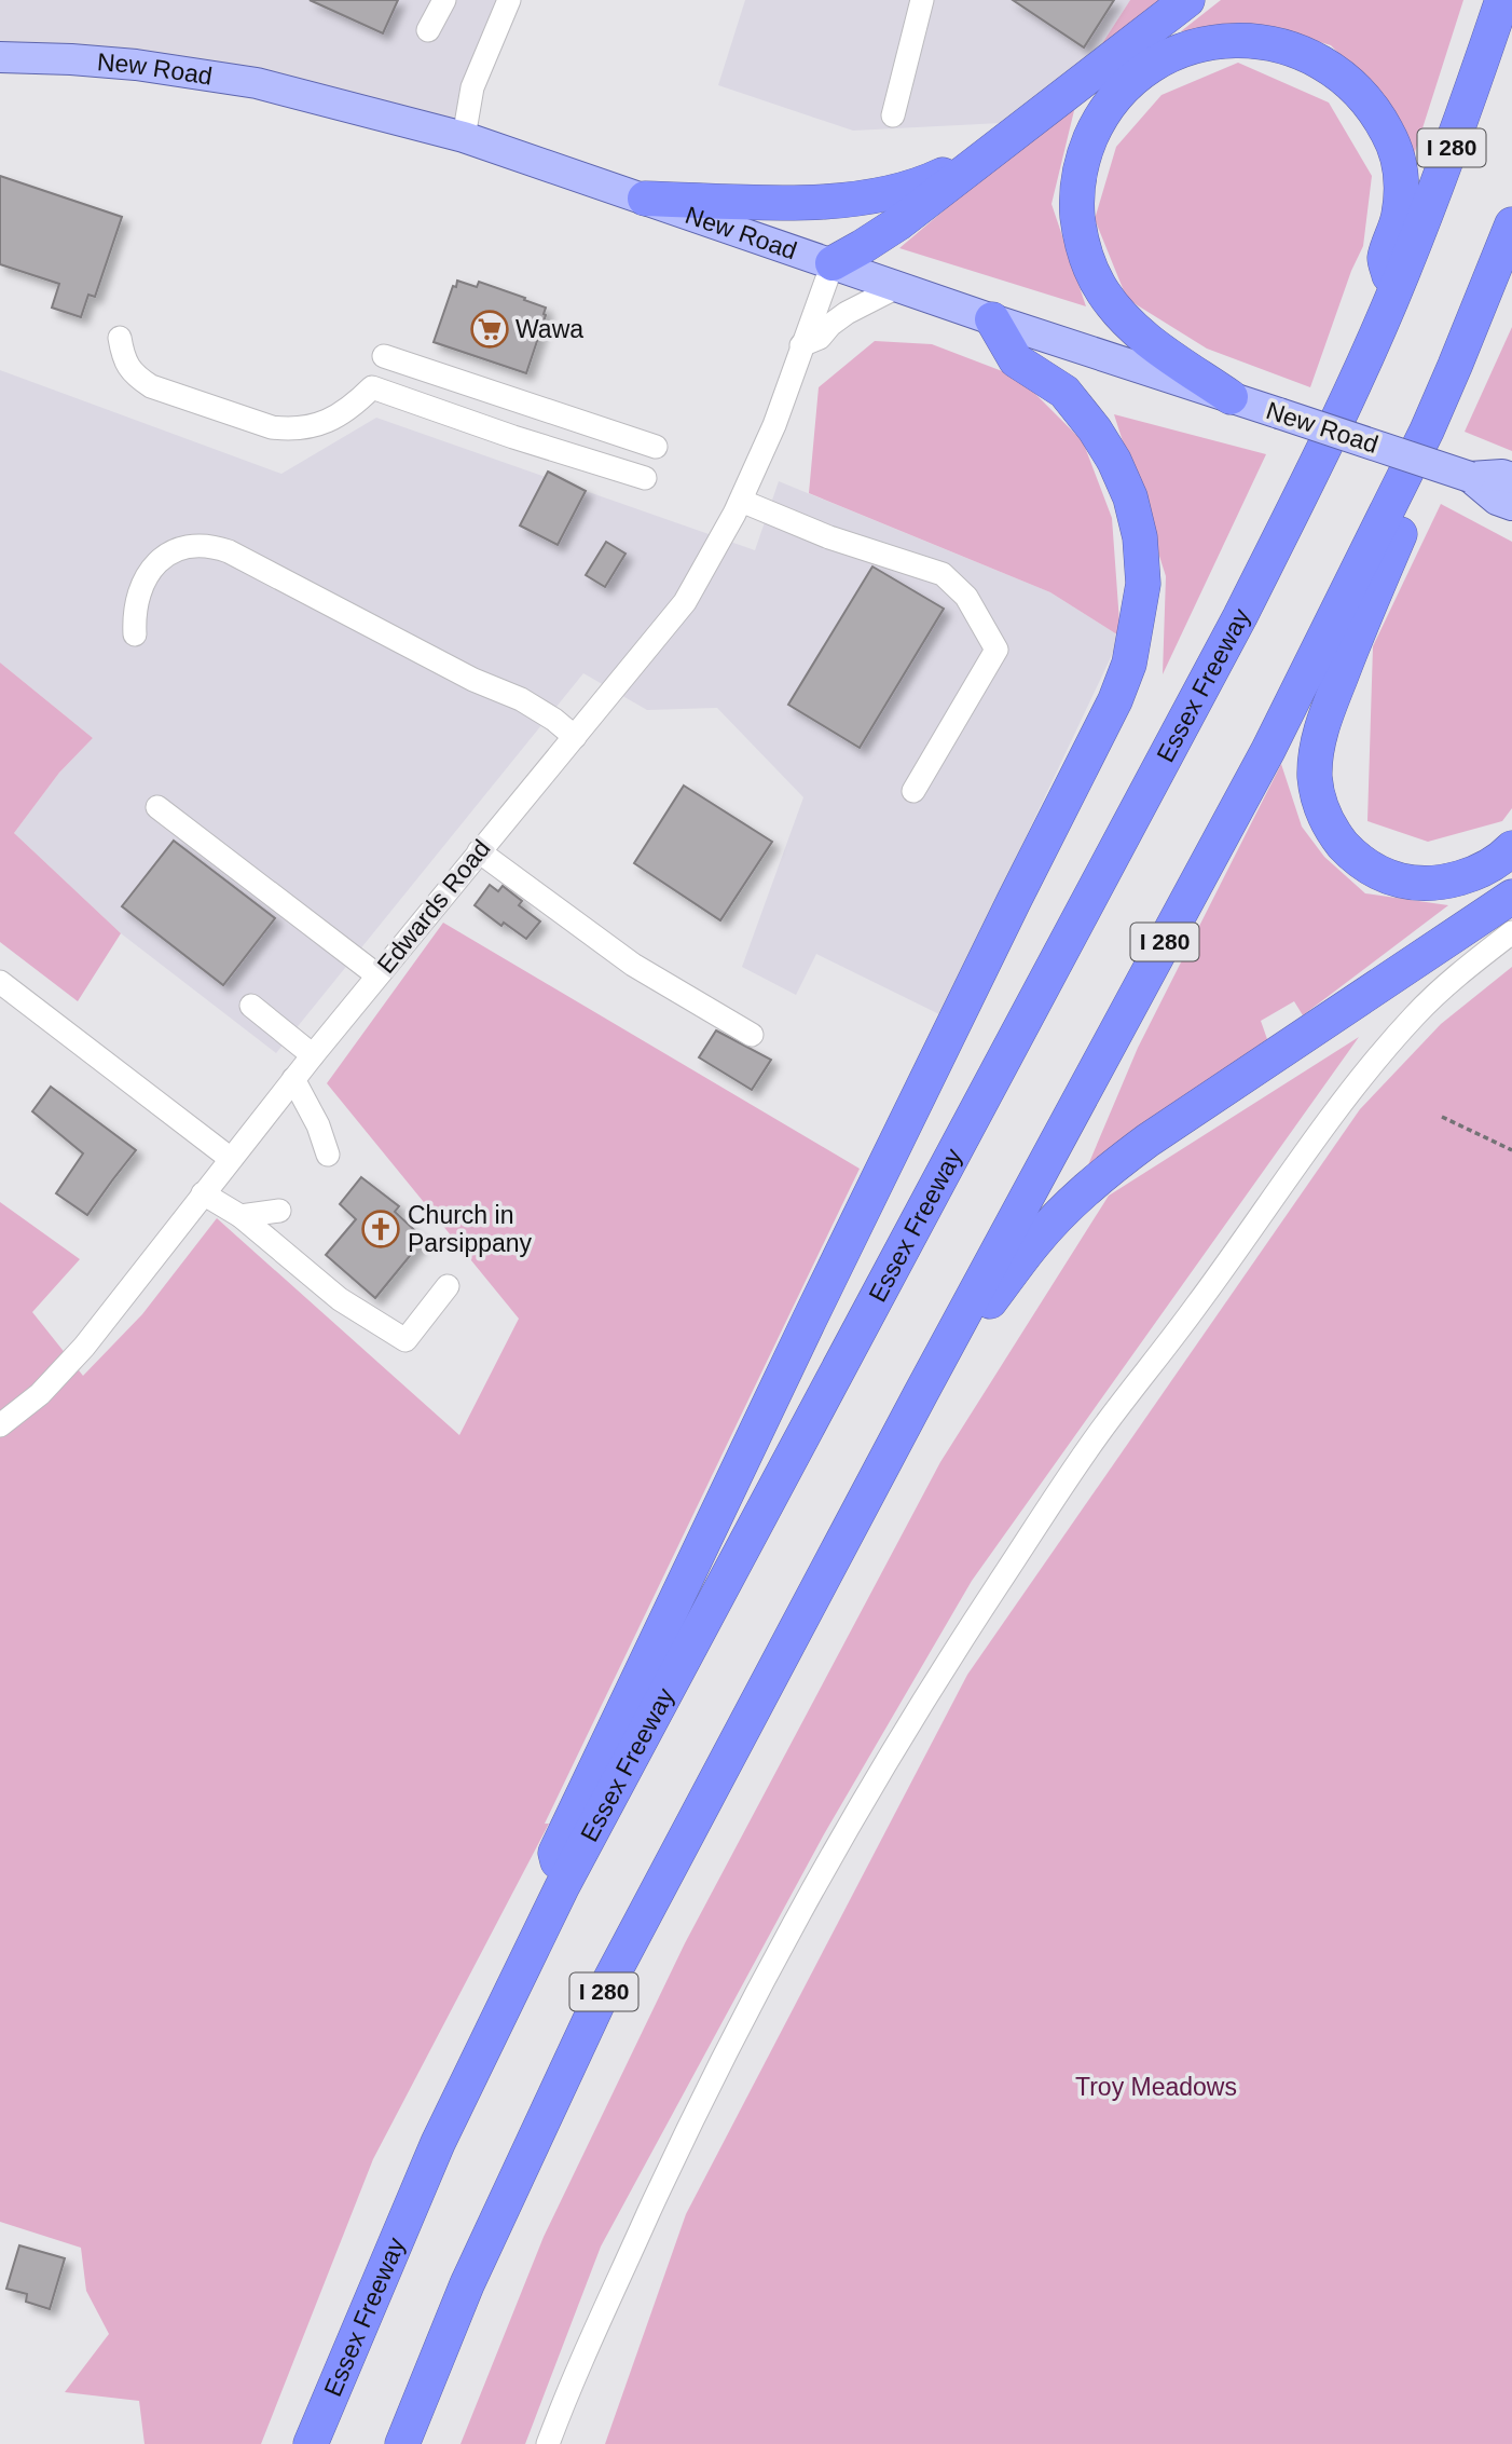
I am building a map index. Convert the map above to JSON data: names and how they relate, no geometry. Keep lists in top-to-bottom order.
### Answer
{
  "streets": {
    "highway": ["I 280", "Essex Freeway"],
    "main road": ["New Road"],
    "street": ["Edwards Road"]
  },
  "crossings": [
    ["New Road", "Edwards Road"]
  ],
  "parks": ["Troy Meadows"],
  "places": {
    "supermarket": ["Wawa"],
    "church": ["Church in Parsippany"]
  }
}
